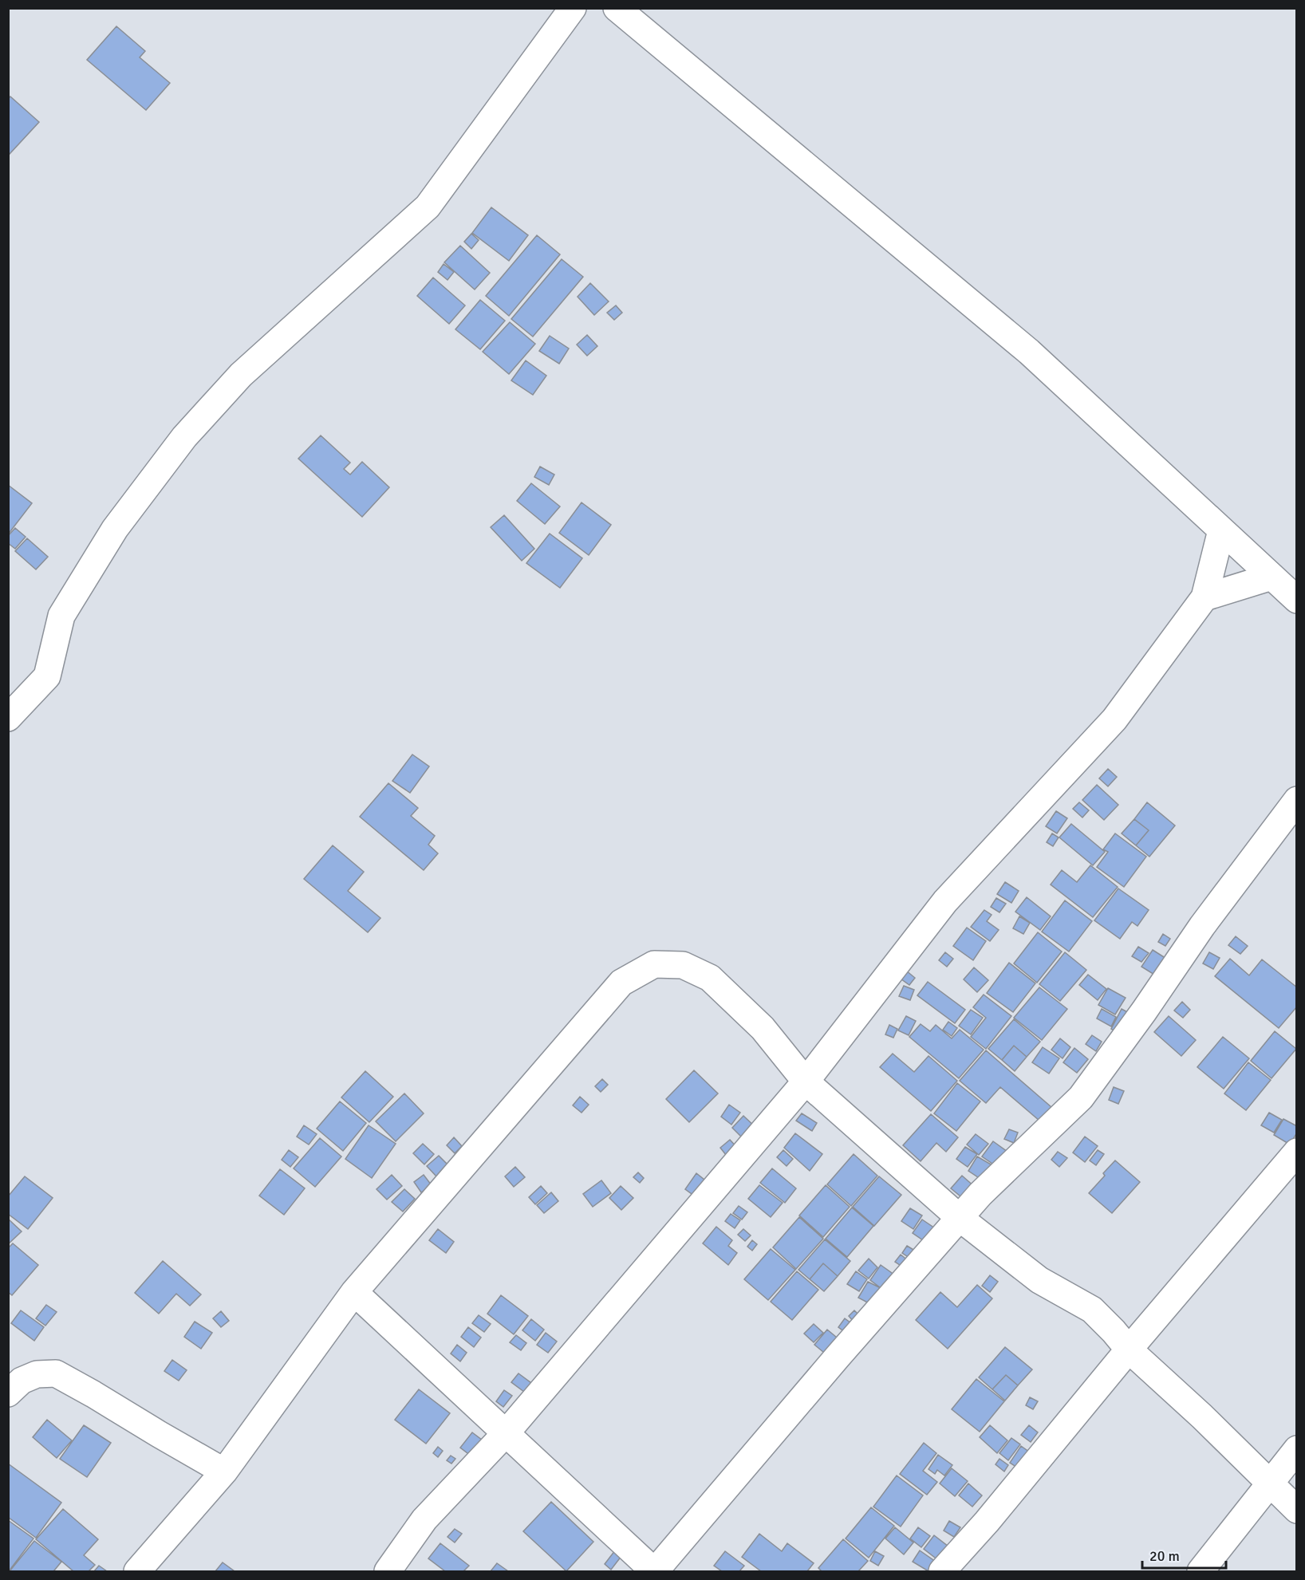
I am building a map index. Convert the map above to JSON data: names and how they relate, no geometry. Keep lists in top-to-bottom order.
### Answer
{
  "scale_bar": "20 m"
}
